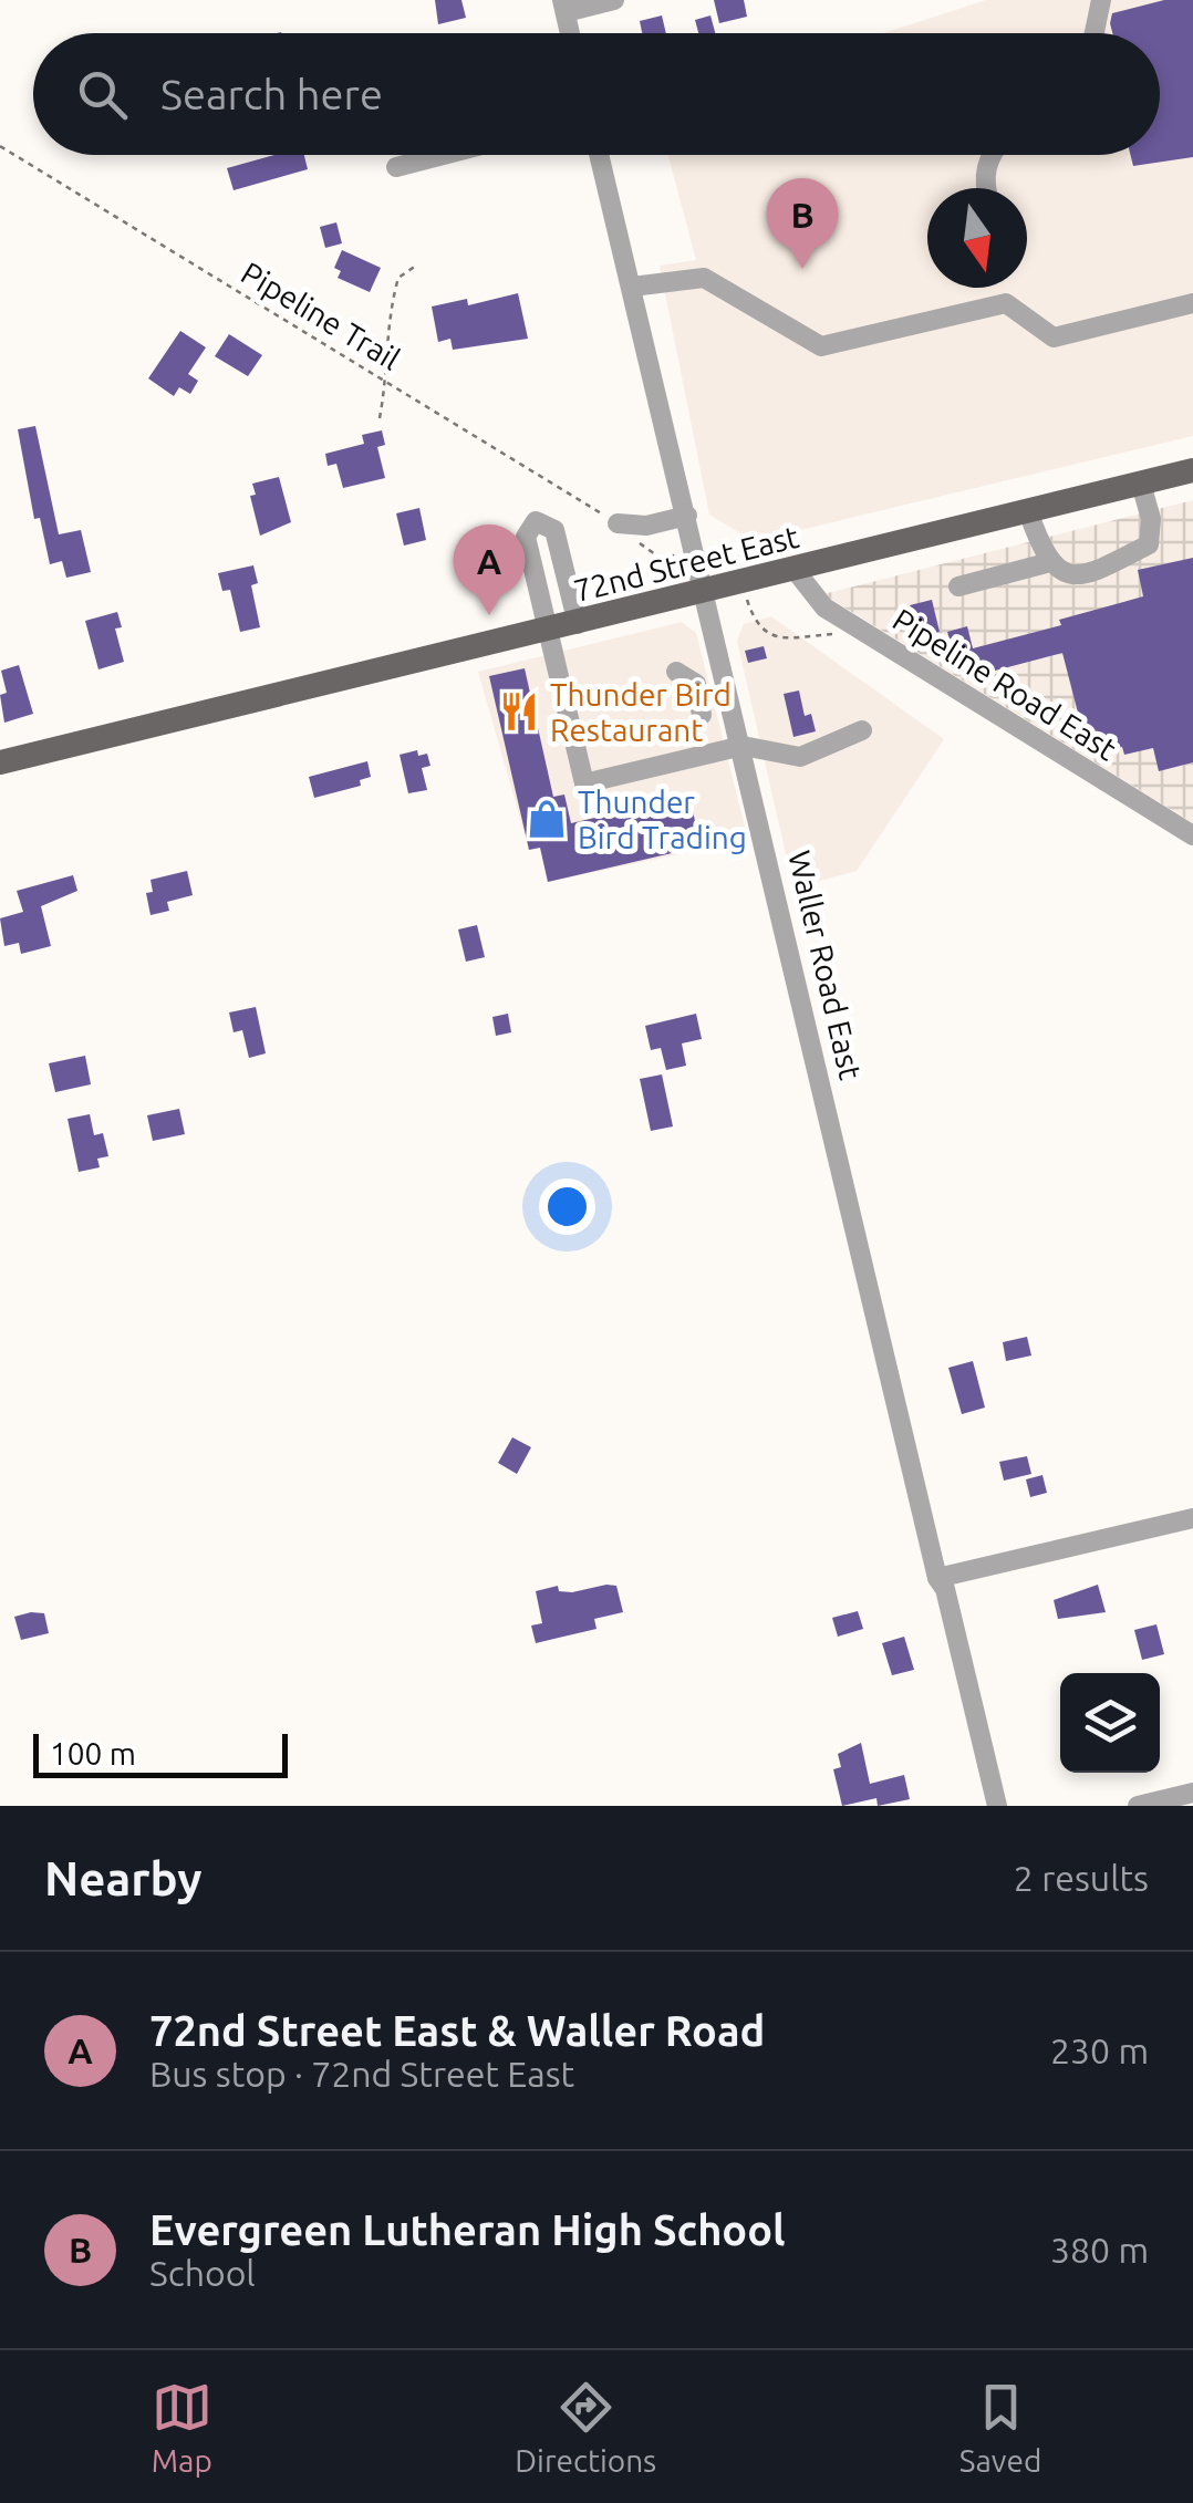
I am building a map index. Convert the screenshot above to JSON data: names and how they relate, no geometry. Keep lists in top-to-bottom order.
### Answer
{
  "streets": {
    "main road": ["72nd Street East"],
    "street": ["Pipeline Road East", "Waller Road East"],
    "path": ["Pipeline Trail"]
  },
  "crossings": [
    ["72nd Street East", "Pipeline Road East"],
    ["72nd Street East", "Waller Road East"]
  ],
  "places": {
    "restaurant": ["Thunder Bird Restaurant"],
    "shop": ["Thunder Bird Trading"]
  },
  "scale_bar": "100 m",
  "north": "bottom",
  "page": {
    "search": "Search here",
    "pins": ["B", "A"],
    "scale": "100 m",
    "heading": ["Nearby", "2 results"],
    "list": [
      {
        "mark": "A",
        "name": "72nd Street East & Waller Road",
        "note": "Bus stop · 72nd Street East",
        "value": "230 m"
      },
      {
        "mark": "B",
        "name": "Evergreen Lutheran High School",
        "note": "School",
        "value": "380 m"
      }
    ],
    "nav": ["Map", "Directions", "Saved"]
  }
}
